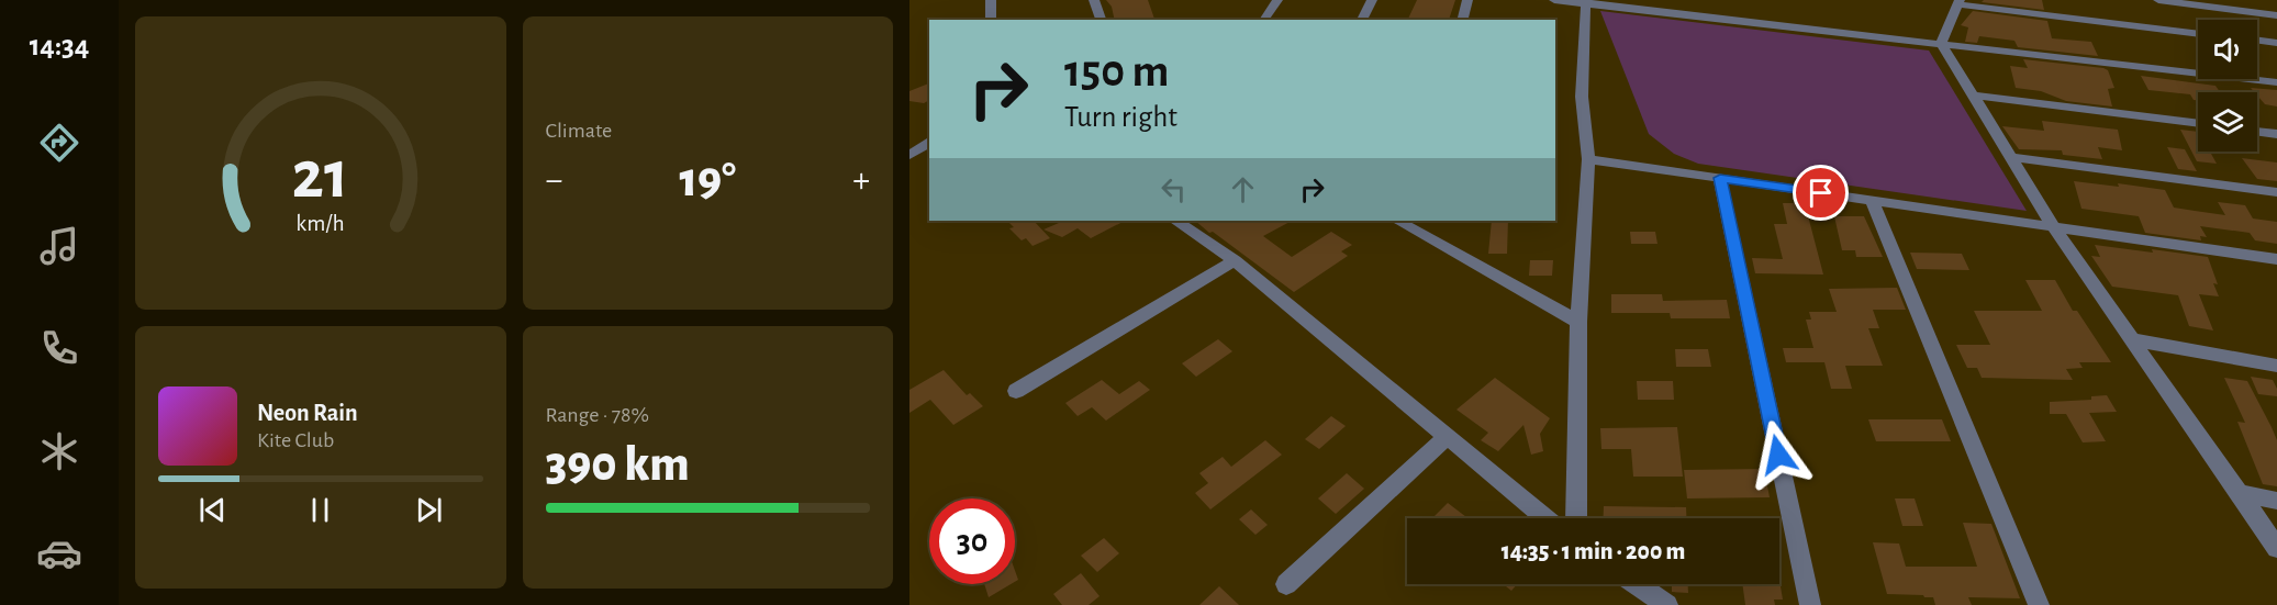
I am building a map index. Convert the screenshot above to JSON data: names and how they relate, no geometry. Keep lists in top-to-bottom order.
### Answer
{
  "page": {
    "tabs": "14:34",
    "tile": [
      "Climate",
      ["Range · 78%", "390 km"]
    ],
    "turn": ["150 m", "Turn right"],
    "heat": ["−", "19°", "+"],
    "song": ["Neon Rain", "Kite Club"],
    "limit": "30",
    "trip": "14:35 · 1 min · 200 m",
    "gauge": ["21", "km/h"]
  }
}
